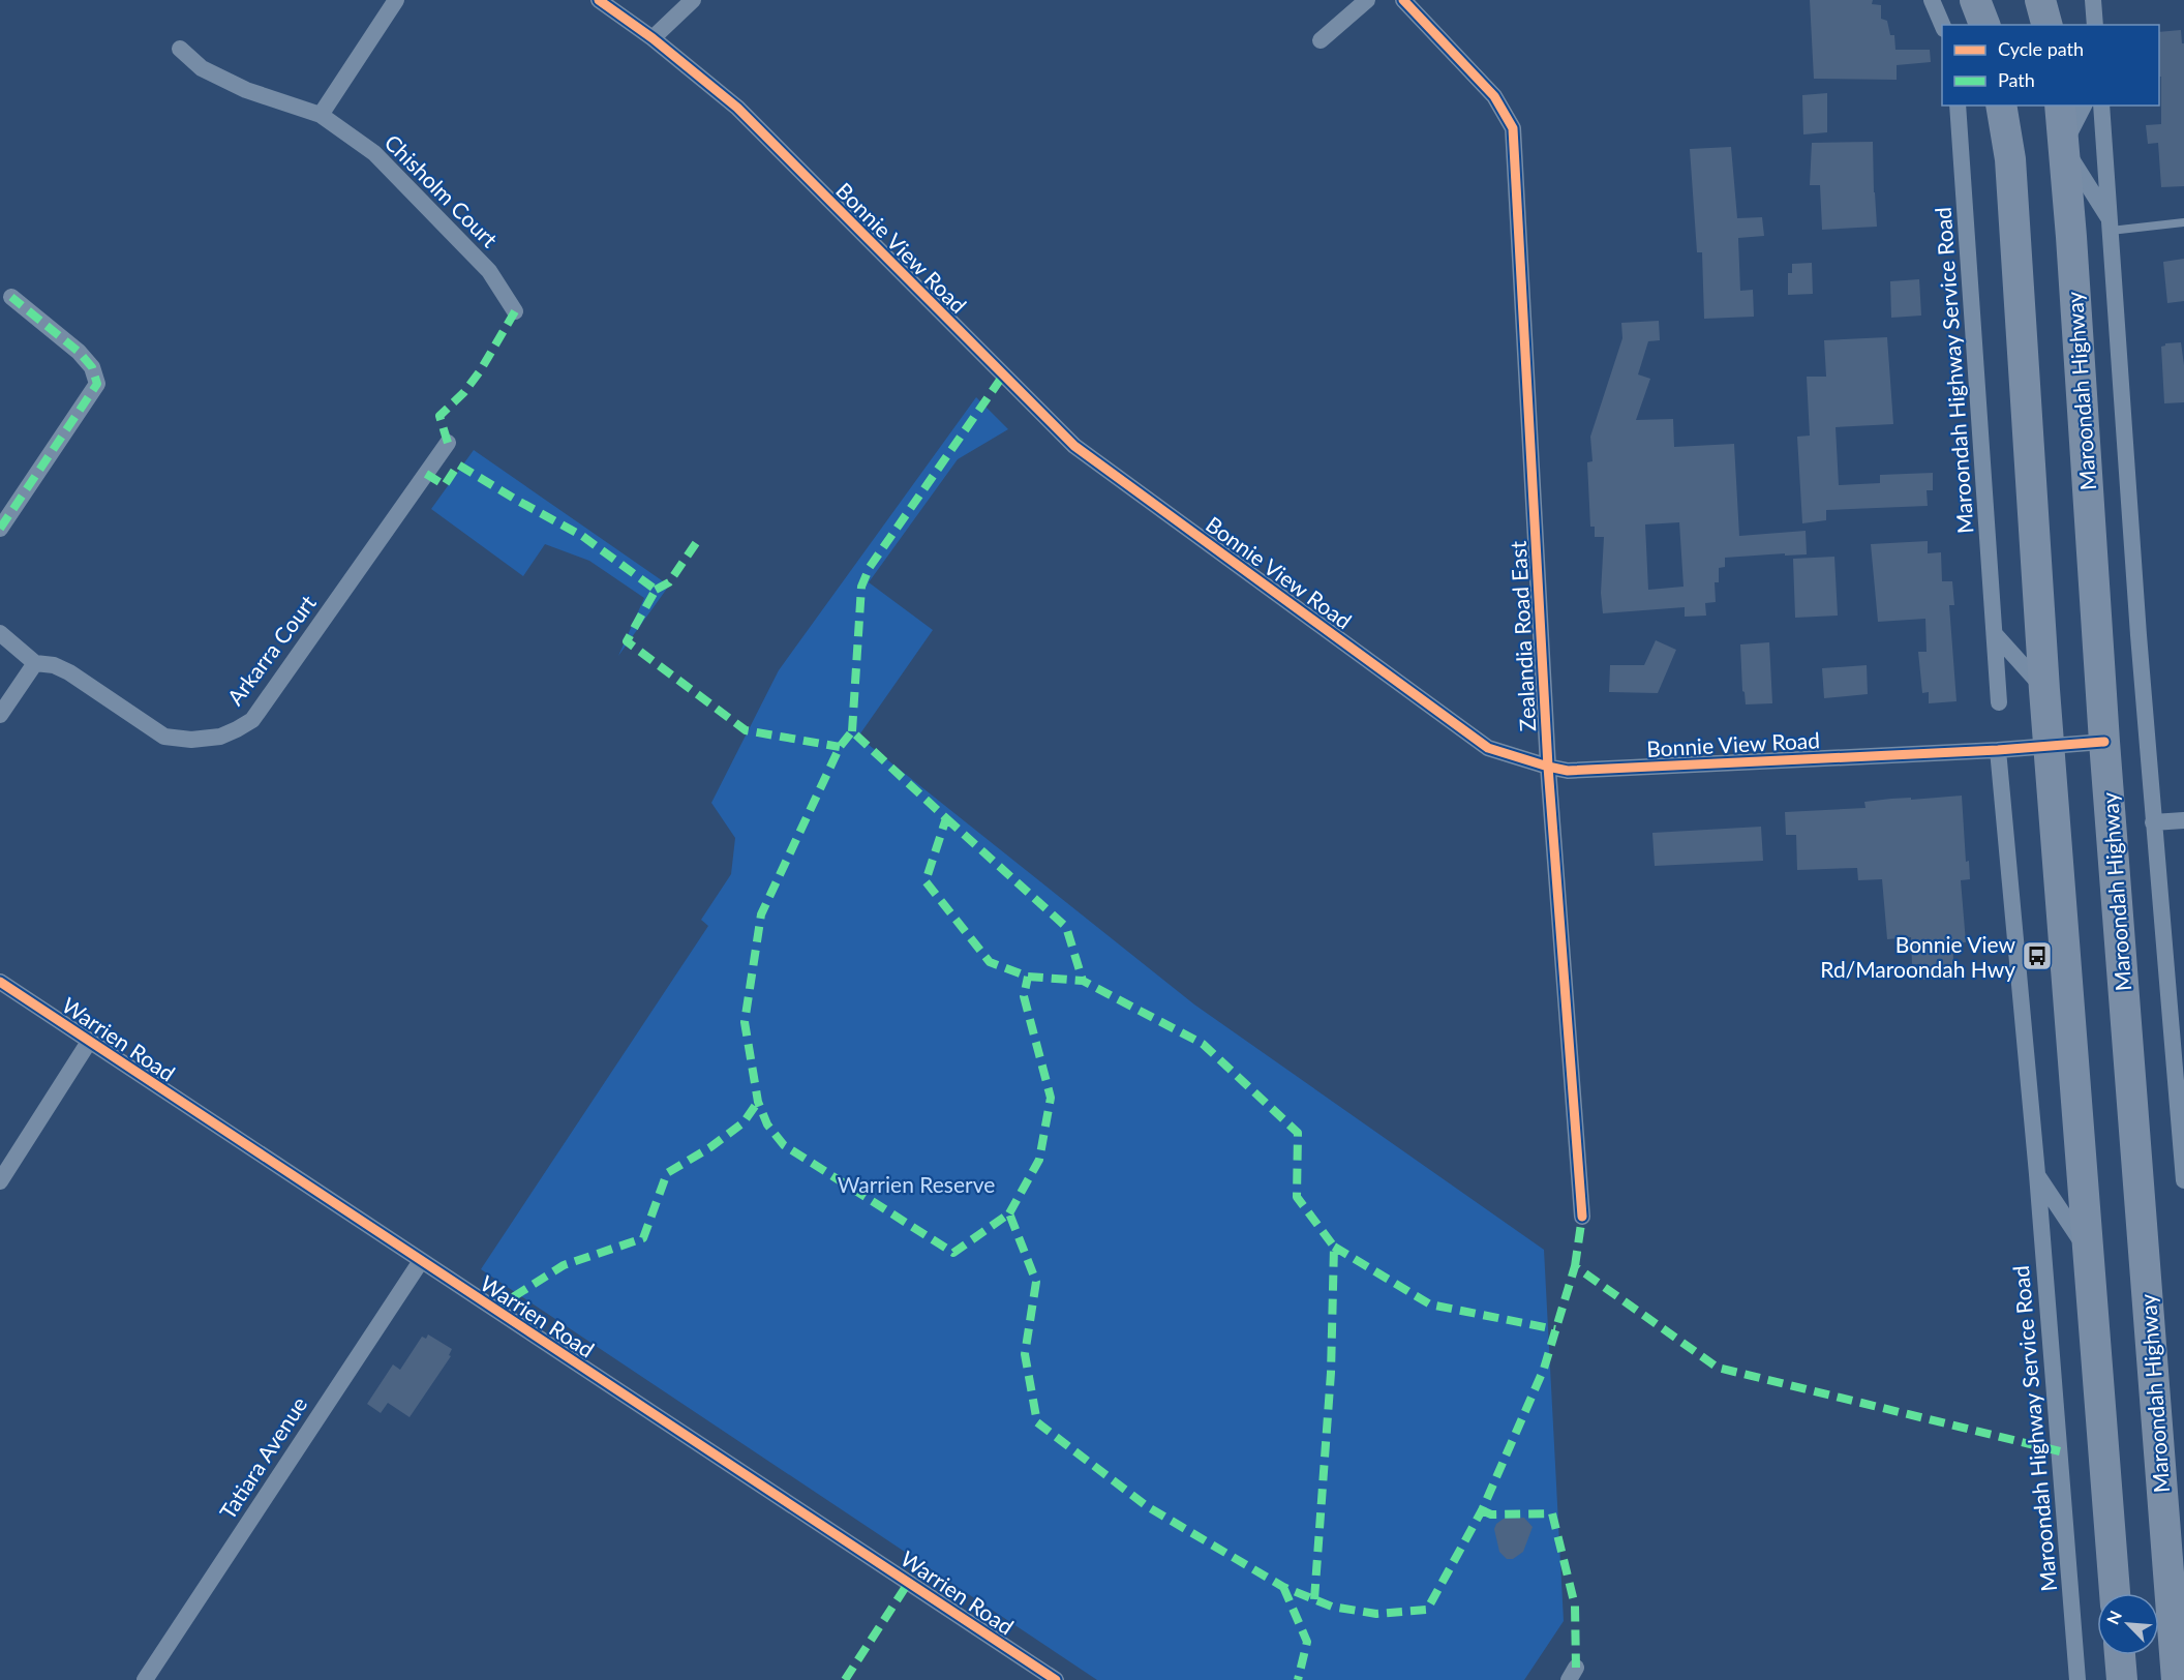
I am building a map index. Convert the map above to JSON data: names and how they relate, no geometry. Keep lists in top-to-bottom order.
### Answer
{
  "streets": {
    "highway": ["Maroondah Highway"],
    "street": [
      "Chisholm Court",
      "Bonnie View Road",
      "Maroondah Highway Service Road",
      "Zealandia Road East",
      "Arkarra Court",
      "Warrien Road",
      "Tatiara Avenue"
    ]
  },
  "crossings": [
    ["Bonnie View Road", "Maroondah Highway Service Road"],
    ["Bonnie View Road", "Maroondah Highway"],
    ["Bonnie View Road", "Zealandia Road East"],
    ["Warrien Road", "Tatiara Avenue"]
  ],
  "parks": ["Warrien Reserve"],
  "places": {
    "bus stop": ["Bonnie View Rd/Maroondah Hwy"]
  },
  "legend": ["Cycle path", "Path"],
  "north": "top left"
}
